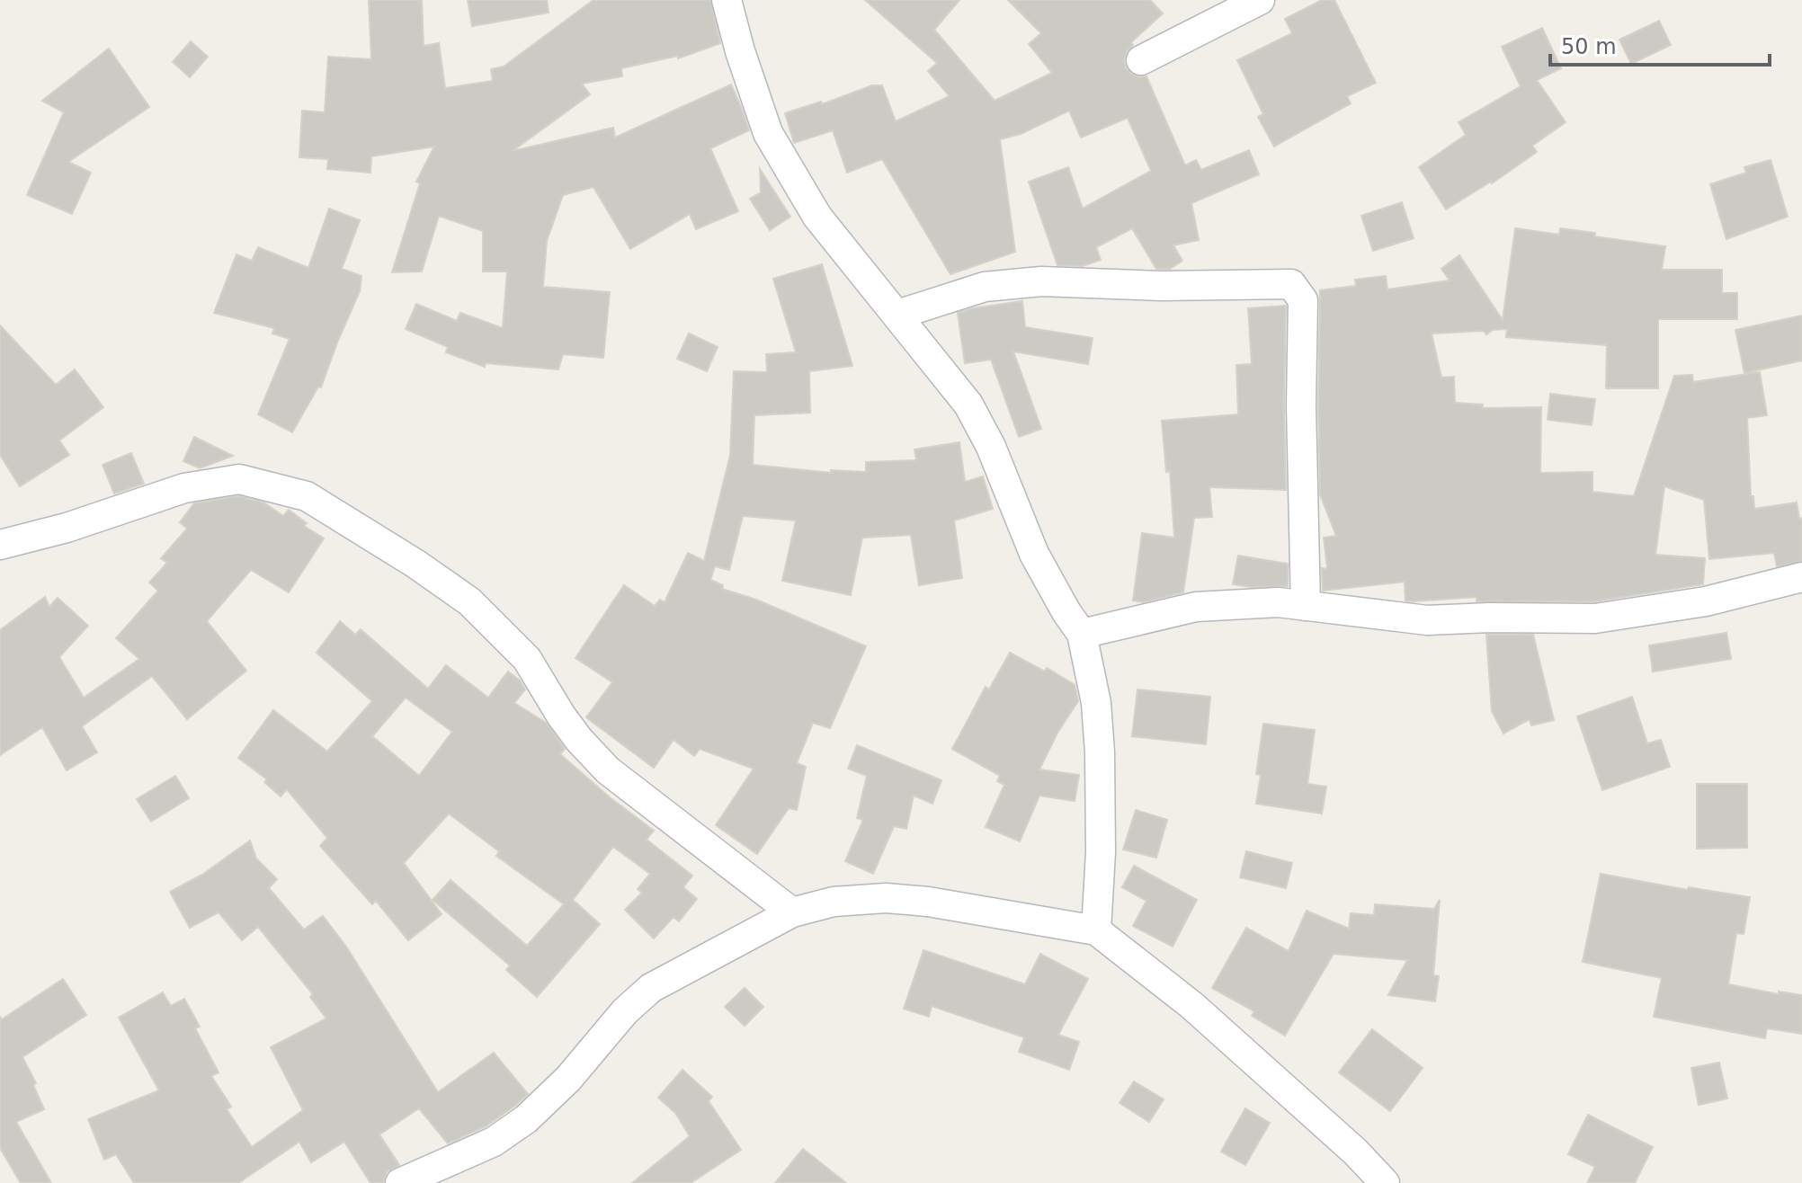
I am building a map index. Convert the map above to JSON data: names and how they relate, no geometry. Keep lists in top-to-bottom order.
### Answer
{
  "scale_bar": "50 m"
}
